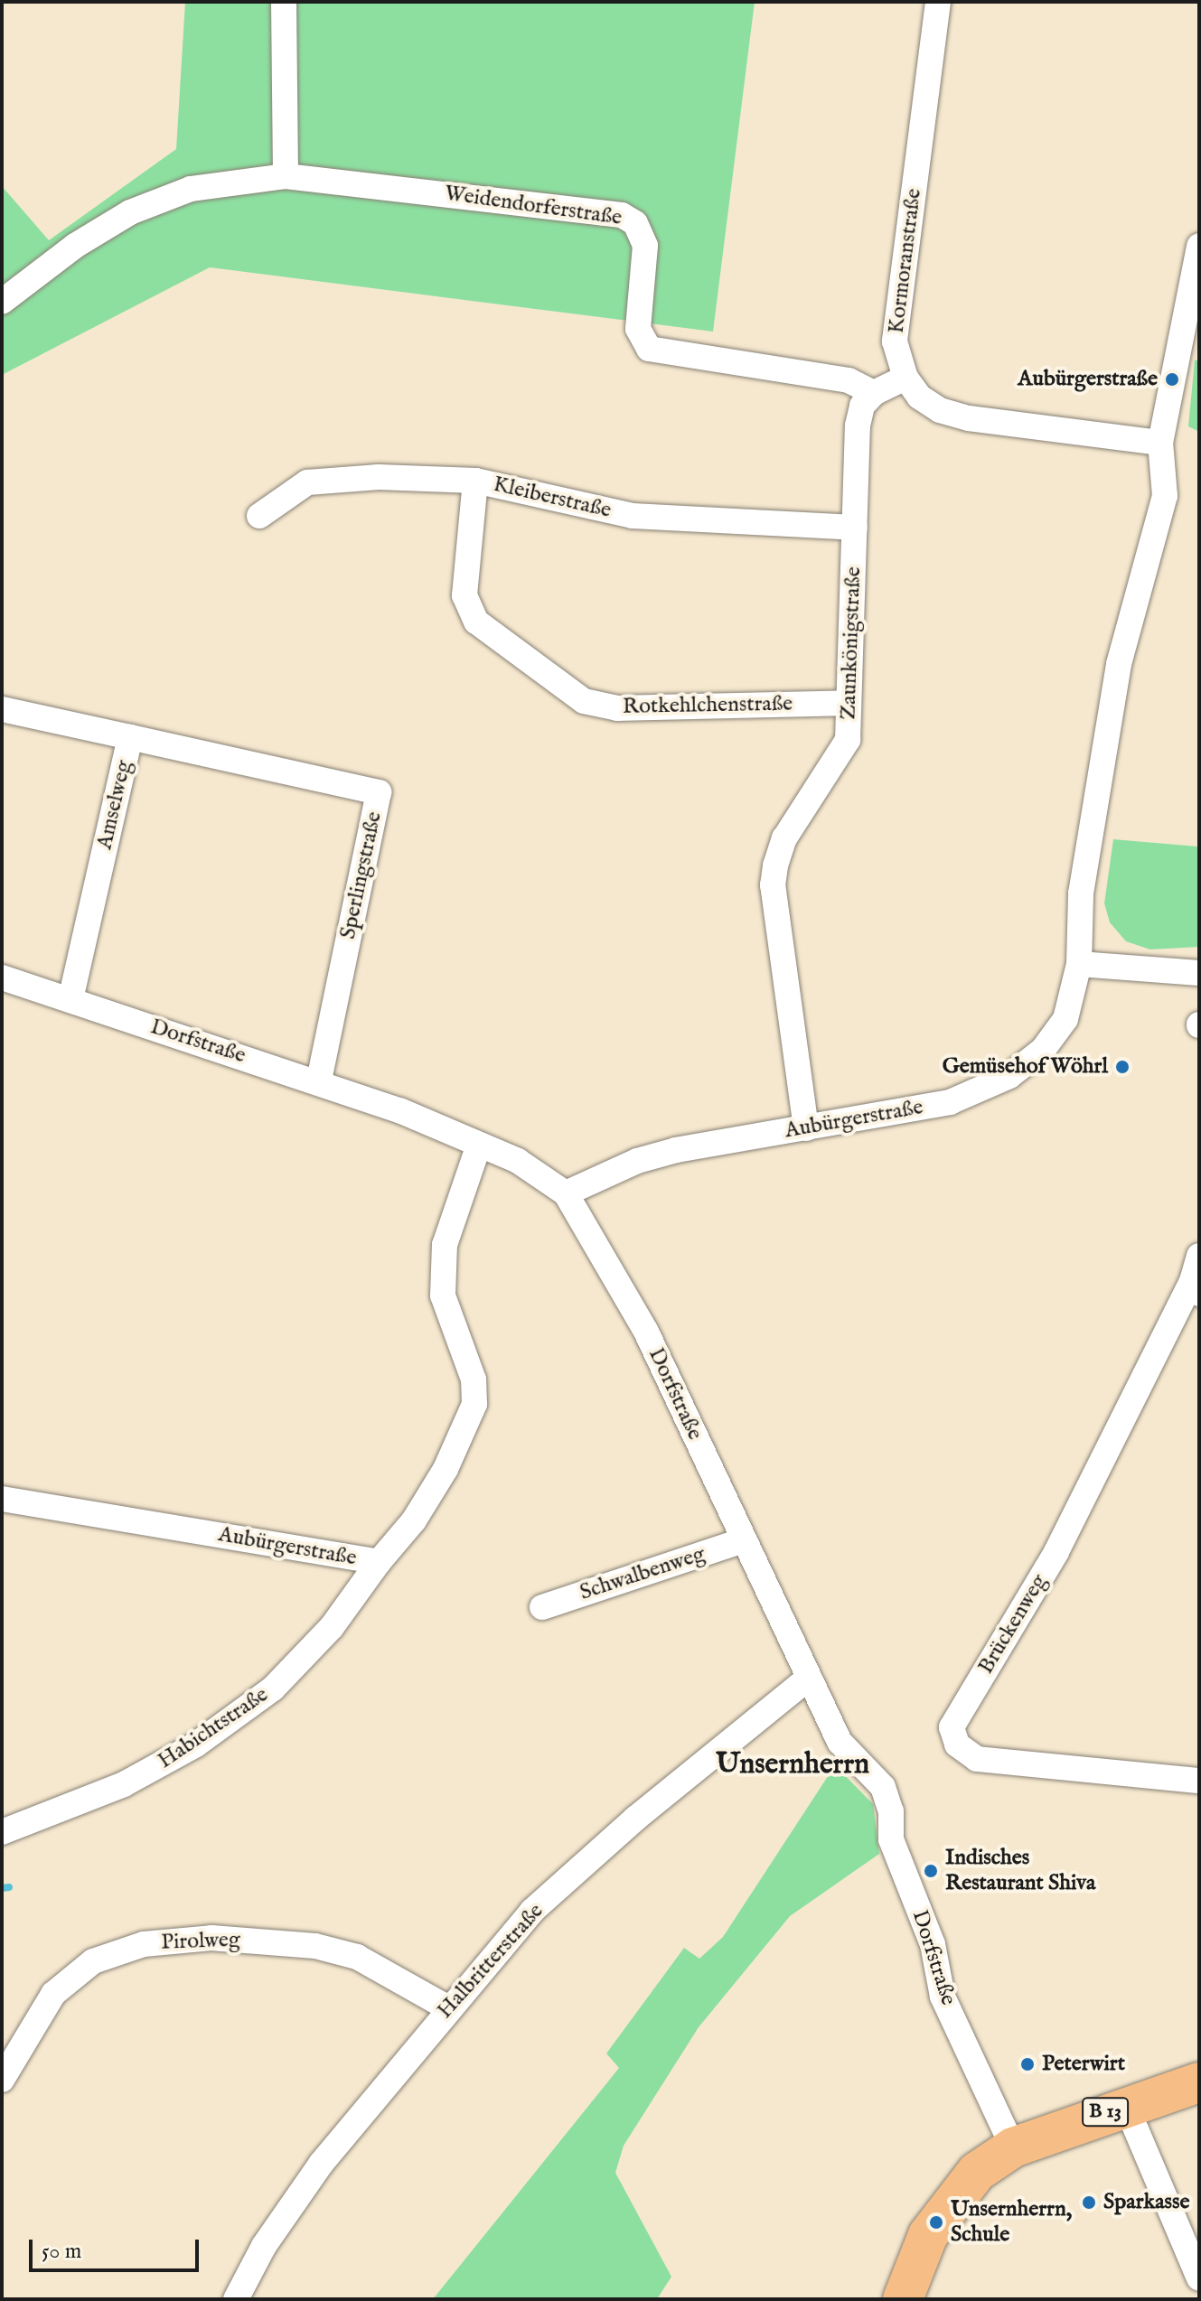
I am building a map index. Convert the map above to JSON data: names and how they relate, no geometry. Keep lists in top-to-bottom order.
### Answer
{
  "streets": {
    "main road": ["B 13"],
    "street": [
      "Weidendorferstraße",
      "Kormoranstraße",
      "Kleiberstraße",
      "Zaunkönigstraße",
      "Rotkehlchenstraße",
      "Amselweg",
      "Sperlingstraße",
      "Dorfstraße",
      "Aubürgerstraße",
      "Schwalbenweg",
      "Brückenweg",
      "Habichtstraße",
      "Pirolweg",
      "Halbritterstraße"
    ]
  },
  "crossings": [
    ["Weidendorferstraße", "Zaunkönigstraße"],
    ["Kormoranstraße", "Aubürgerstraße"],
    ["Kleiberstraße", "Zaunkönigstraße"],
    ["Kleiberstraße", "Rotkehlchenstraße"],
    ["Zaunkönigstraße", "Rotkehlchenstraße"],
    ["Zaunkönigstraße", "Aubürgerstraße"],
    ["Amselweg", "Sperlingstraße"],
    ["Amselweg", "Dorfstraße"],
    ["Sperlingstraße", "Dorfstraße"],
    ["Dorfstraße", "Aubürgerstraße"],
    ["Dorfstraße", "Schwalbenweg"],
    ["Dorfstraße", "Halbritterstraße"],
    ["Dorfstraße", "B 13"],
    ["Aubürgerstraße", "Habichtstraße"],
    ["Pirolweg", "Halbritterstraße"]
  ],
  "districts": ["Unsernherrn"],
  "places": [
    "Aubürgerstraße",
    "Gemüsehof Wöhrl",
    "Indisches Restaurant Shiva",
    "Peterwirt",
    "Sparkasse",
    "Unsernherrn, Schule"
  ],
  "scale_bar": "50 m"
}
